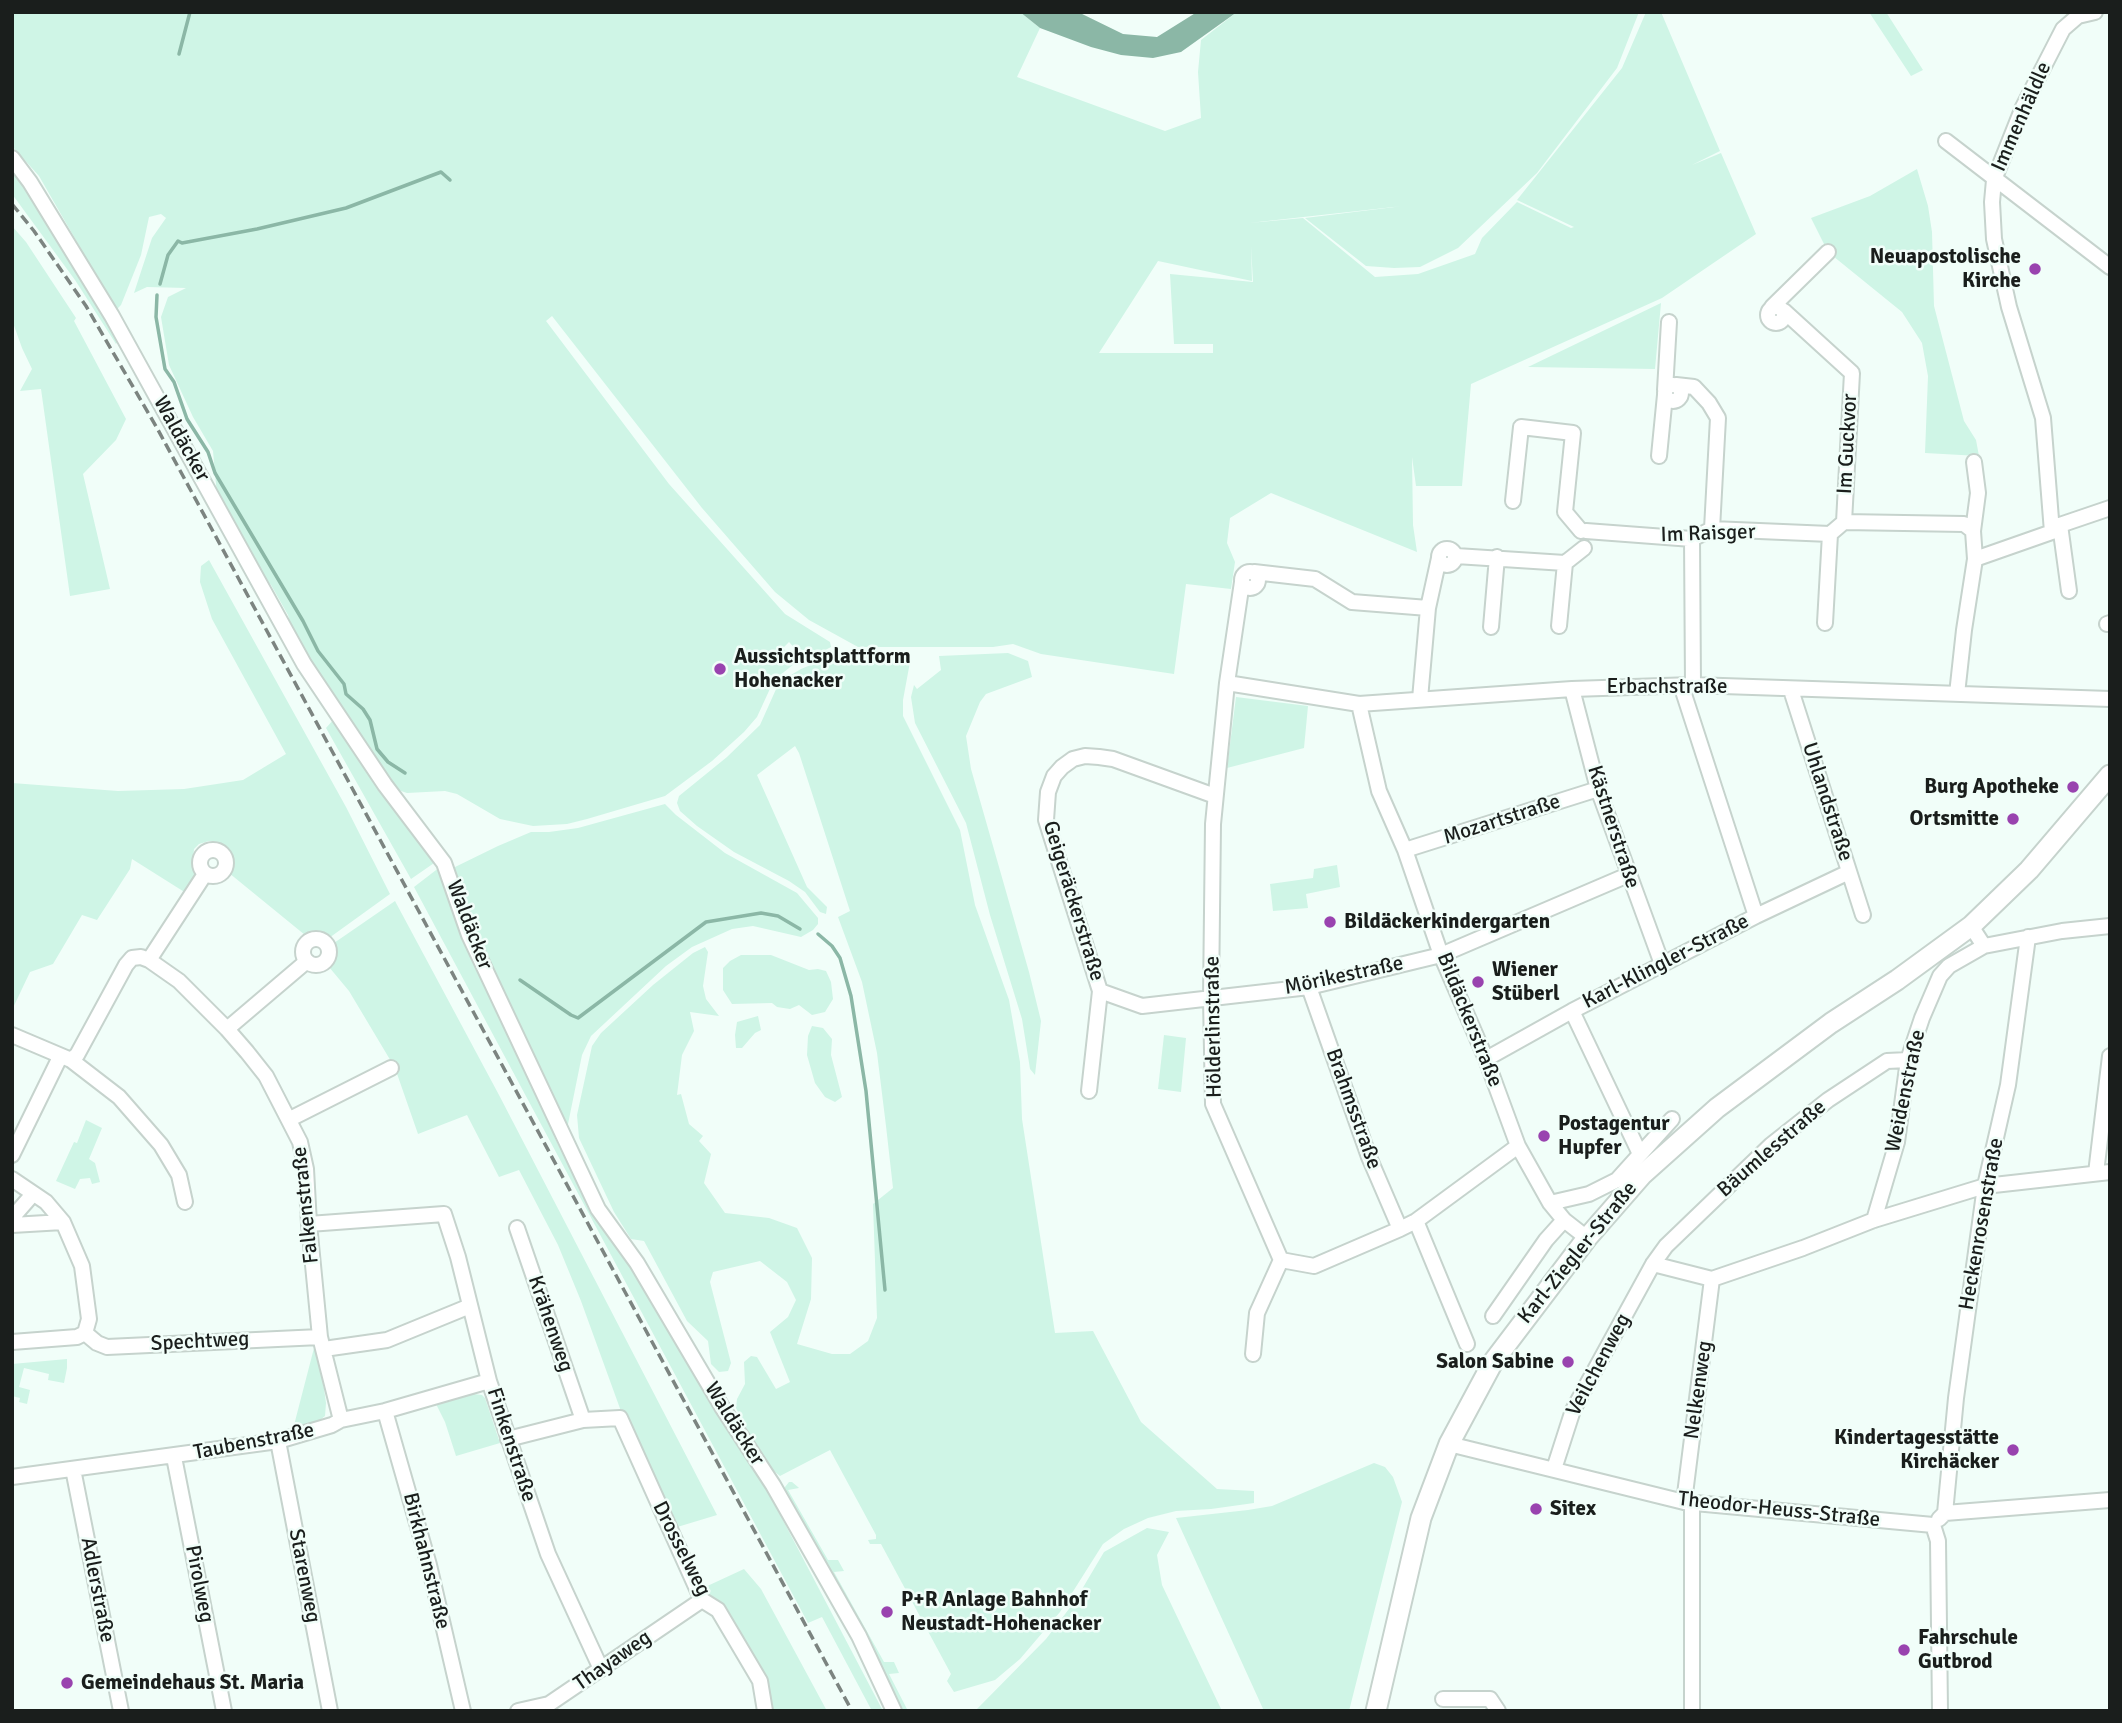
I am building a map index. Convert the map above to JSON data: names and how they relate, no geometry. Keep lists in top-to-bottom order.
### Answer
{
  "streets": {
    "street": [
      "Immenhäldle",
      "Waldäcker",
      "Im Guckvor",
      "Im Raisger",
      "Erbachstraße",
      "Uhlandstraße",
      "Mozartstraße",
      "Kästnerstraße",
      "Geigeräckerstraße",
      "Karl-Klingler-Straße",
      "Mörikestraße",
      "Bildäckerstraße",
      "Hölderlinstraße",
      "Weidenstraße",
      "Brahmsstraße",
      "Bäumlesstraße",
      "Falkenstraße",
      "Heckenrosenstraße",
      "Karl-Ziegler-Straße",
      "Krähenweg",
      "Spechtweg",
      "Veilchenweg",
      "Nelkenweg",
      "Taubenstraße",
      "Finkenstraße",
      "Theodor-Heuss-Straße",
      "Drosselweg",
      "Birkhahnstraße",
      "Starenweg",
      "Pirolweg",
      "Adlerstraße",
      "Thayaweg"
    ]
  },
  "crossings": [
    ["Erbachstraße", "Uhlandstraße"],
    ["Erbachstraße", "Kästnerstraße"],
    ["Erbachstraße", "Bildäckerstraße"],
    ["Erbachstraße", "Hölderlinstraße"],
    ["Uhlandstraße", "Karl-Klingler-Straße"],
    ["Mozartstraße", "Kästnerstraße"],
    ["Mozartstraße", "Bildäckerstraße"],
    ["Kästnerstraße", "Karl-Klingler-Straße"],
    ["Kästnerstraße", "Mörikestraße"],
    ["Geigeräckerstraße", "Mörikestraße"],
    ["Geigeräckerstraße", "Hölderlinstraße"],
    ["Karl-Klingler-Straße", "Bildäckerstraße"],
    ["Mörikestraße", "Bildäckerstraße"],
    ["Mörikestraße", "Hölderlinstraße"],
    ["Mörikestraße", "Brahmsstraße"],
    ["Bildäckerstraße", "Karl-Ziegler-Straße"],
    ["Weidenstraße", "Bäumlesstraße"],
    ["Weidenstraße", "Heckenrosenstraße"],
    ["Bäumlesstraße", "Veilchenweg"],
    ["Falkenstraße", "Spechtweg"],
    ["Falkenstraße", "Taubenstraße"],
    ["Falkenstraße", "Finkenstraße"],
    ["Karl-Ziegler-Straße", "Theodor-Heuss-Straße"],
    ["Krähenweg", "Drosselweg"],
    ["Spechtweg", "Finkenstraße"],
    ["Veilchenweg", "Theodor-Heuss-Straße"],
    ["Nelkenweg", "Theodor-Heuss-Straße"],
    ["Taubenstraße", "Finkenstraße"],
    ["Taubenstraße", "Birkhahnstraße"],
    ["Taubenstraße", "Starenweg"],
    ["Taubenstraße", "Pirolweg"],
    ["Taubenstraße", "Adlerstraße"],
    ["Finkenstraße", "Thayaweg"],
    ["Drosselweg", "Thayaweg"]
  ],
  "places": [
    "Neuapostolische Kirche",
    "Aussichtsplattform Hohenacker",
    "Burg Apotheke",
    "Ortsmitte",
    "Bildäckerkindergarten",
    "Wiener Stüberl",
    "Postagentur Hupfer",
    "Salon Sabine",
    "Kindertagesstätte Kirchäcker",
    "Sitex",
    "P+R Anlage Bahnhof Neustadt-Hohenacker",
    "Fahrschule Gutbrod",
    "Gemeindehaus St. Maria"
  ]
}
